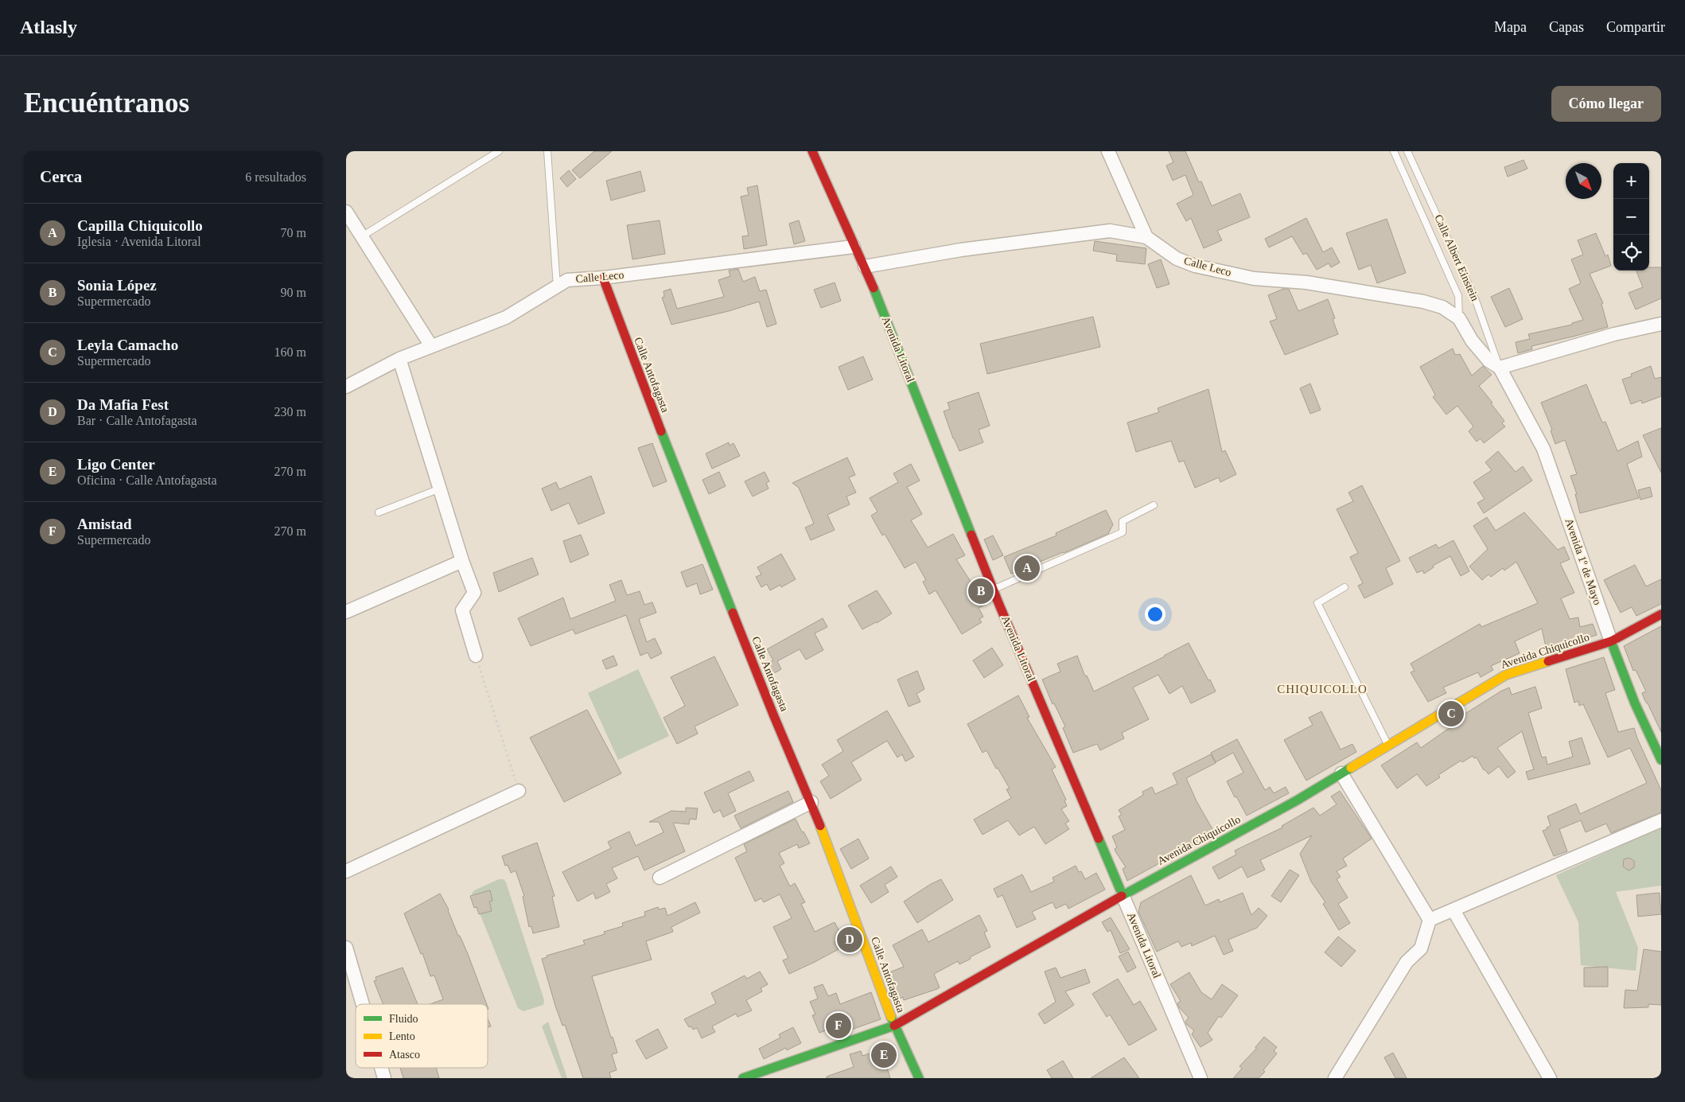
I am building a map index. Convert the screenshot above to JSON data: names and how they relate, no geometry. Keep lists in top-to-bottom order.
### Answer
{
  "streets": {
    "street": [
      "Calle Leco",
      "Avenida Litoral",
      "Calle Antofagasta",
      "Avenida 1º de Mayo",
      "Avenida Chiquicollo"
    ],
    "lane": ["Calle Albert Einstein"]
  },
  "crossings": [
    ["Calle Albert Einstein", "Calle Leco"],
    ["Calle Albert Einstein", "Avenida 1º de Mayo"],
    ["Calle Leco", "Avenida Litoral"],
    ["Calle Leco", "Calle Antofagasta"],
    ["Avenida Litoral", "Avenida Chiquicollo"],
    ["Calle Antofagasta", "Avenida Chiquicollo"],
    ["Avenida 1º de Mayo", "Avenida Chiquicollo"]
  ],
  "districts": ["CHIQUICOLLO"],
  "legend": ["Fluido", "Lento", "Atasco"],
  "north": "bottom right",
  "page": {
    "header": "Atlasly",
    "nav": ["Mapa", "Capas", "Compartir"],
    "buttons": "Cómo llegar",
    "title": "Encuéntranos",
    "heading": ["Cerca", "6 resultados"],
    "map_buttons": ["+", "−"],
    "list": [
      {
        "mark": "A",
        "name": "Capilla Chiquicollo",
        "note": "Iglesia · Avenida Litoral",
        "value": "70 m"
      },
      {
        "mark": "B",
        "name": "Sonia López",
        "note": "Supermercado",
        "value": "90 m"
      },
      {
        "mark": "C",
        "name": "Leyla Camacho",
        "note": "Supermercado",
        "value": "160 m"
      },
      {
        "mark": "D",
        "name": "Da Mafia Fest",
        "note": "Bar · Calle Antofagasta",
        "value": "230 m"
      },
      {
        "mark": "E",
        "name": "Ligo Center",
        "note": "Oficina · Calle Antofagasta",
        "value": "270 m"
      },
      {
        "mark": "F",
        "name": "Amistad",
        "note": "Supermercado",
        "value": "270 m"
      }
    ],
    "pins": [
      "A",
      "B",
      "C",
      "D",
      "F",
      "E"
    ]
  }
}
